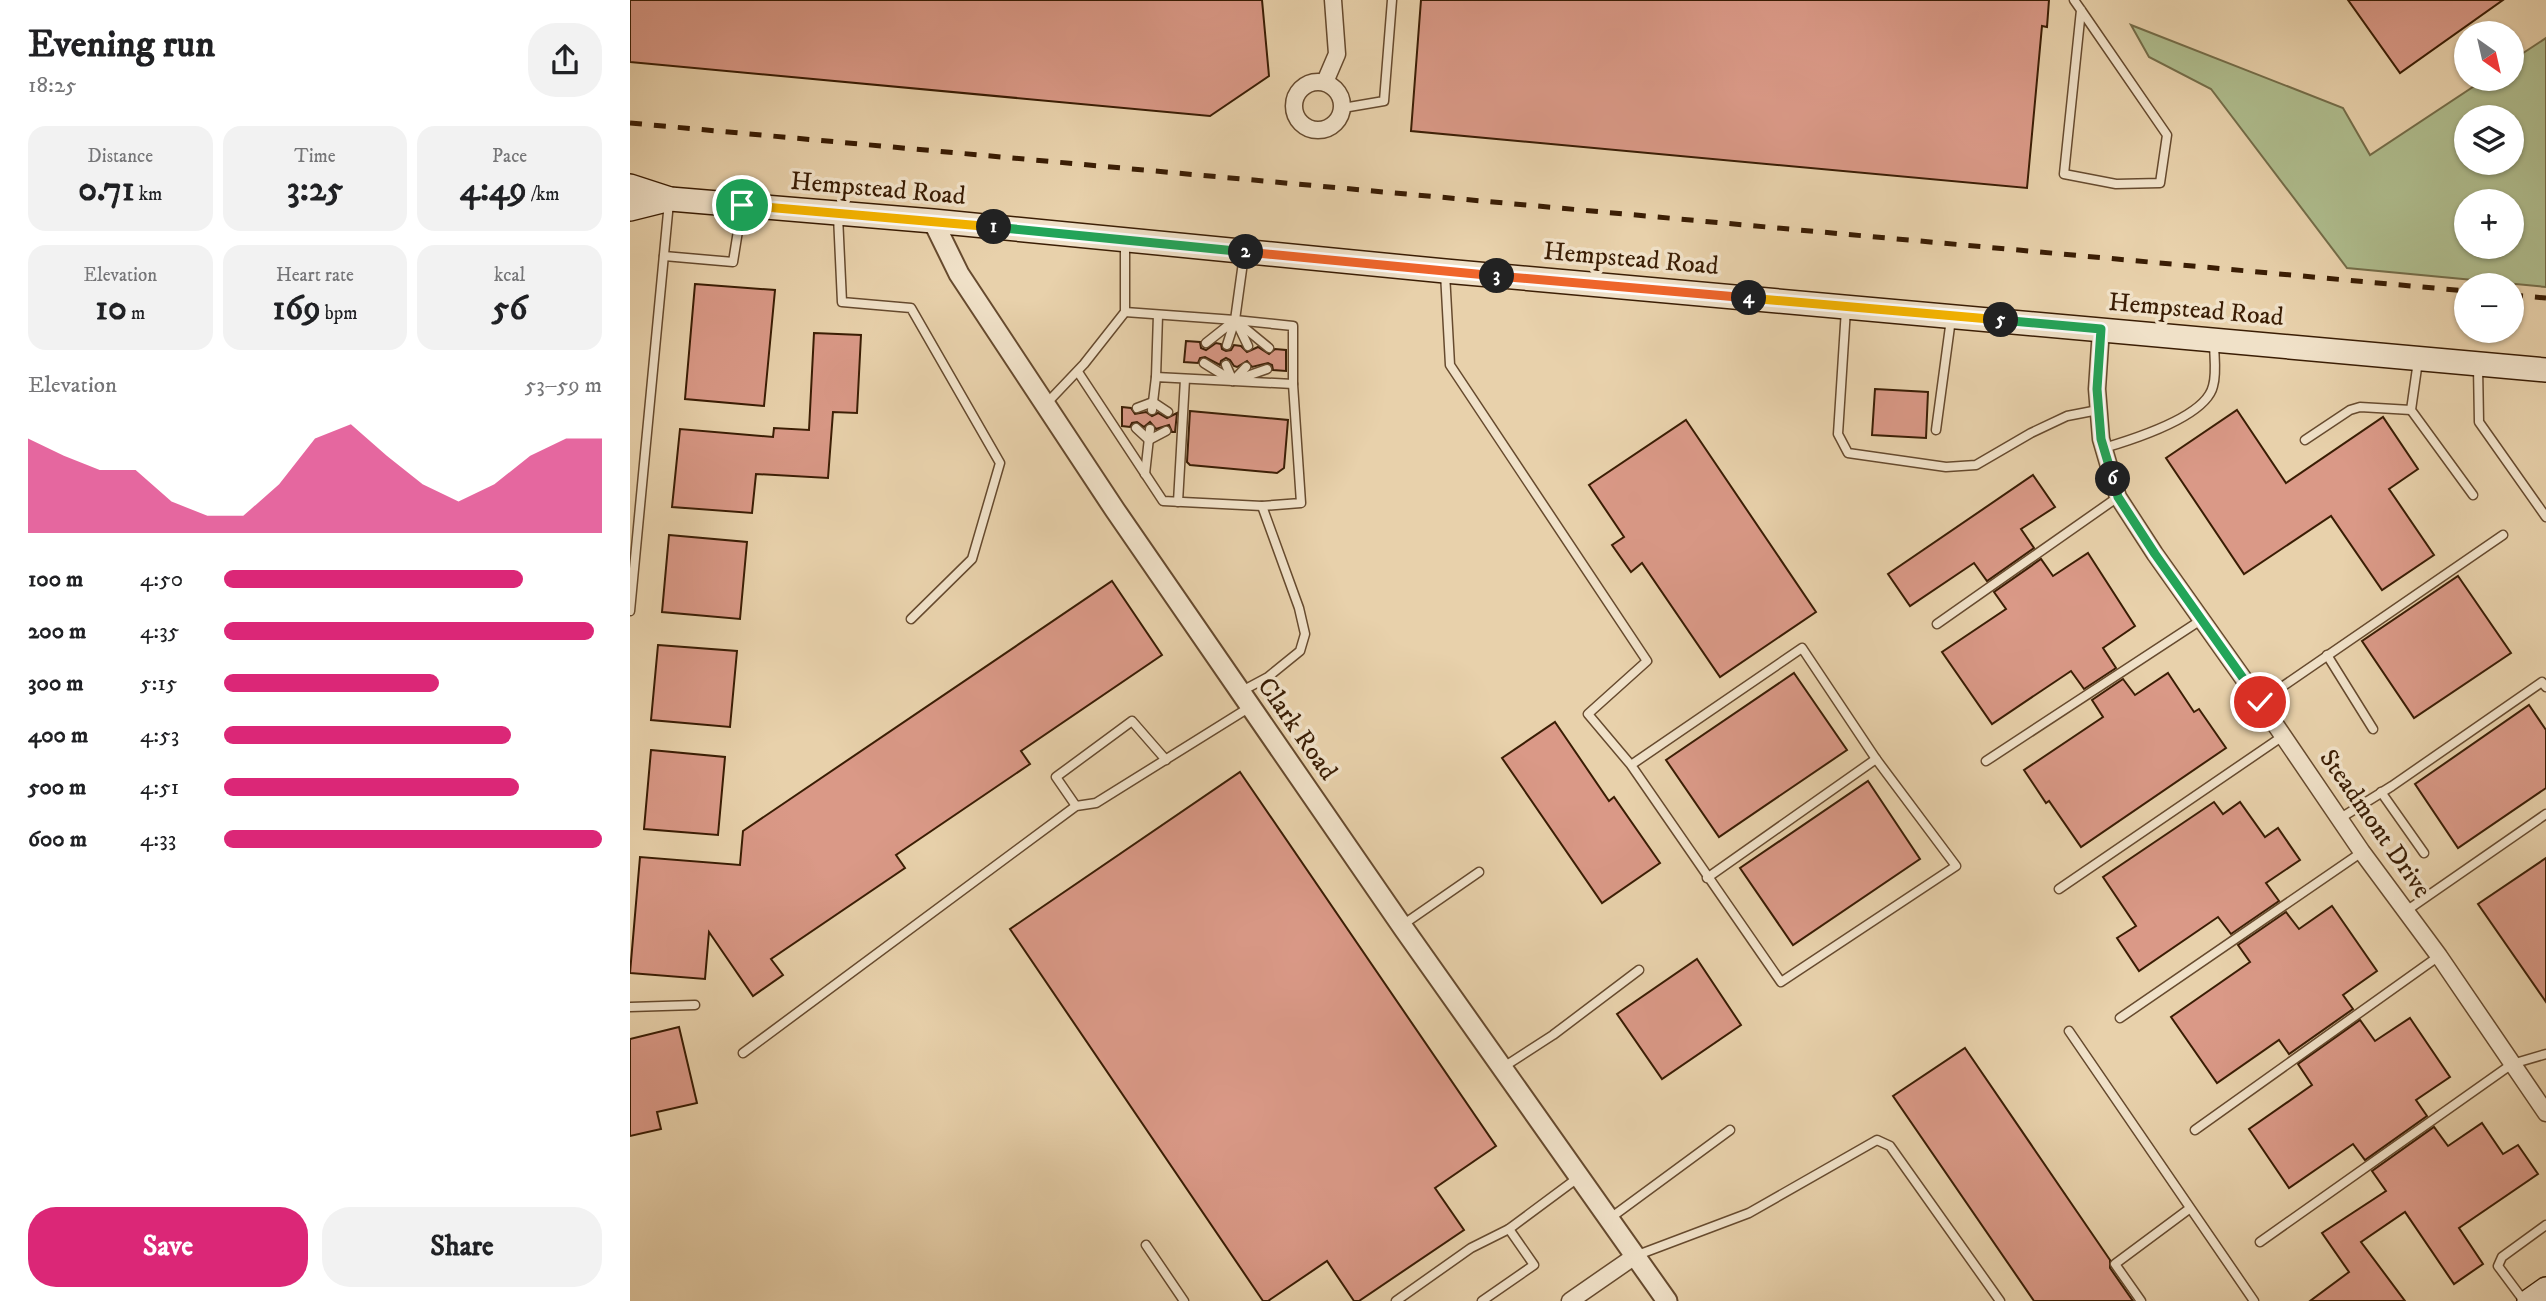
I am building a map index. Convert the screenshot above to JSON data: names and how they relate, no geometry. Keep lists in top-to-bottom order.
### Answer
{
  "streets": {
    "main road": ["Hempstead Road"],
    "street": ["Clark Road", "Steadmont Drive"]
  },
  "crossings": [
    ["Hempstead Road", "Clark Road"],
    ["Hempstead Road", "Steadmont Drive"]
  ],
  "north": "bottom right",
  "page": {
    "heading": ["Evening run", "18:25"],
    "map_buttons": ["+", "−"],
    "stats": [
      ["Distance", "0.71 km"],
      ["Time", "3:25"],
      ["Pace", "4:49 /km"],
      ["Elevation", "10 m"],
      ["Heart rate", "169 bpm"],
      ["kcal", "56"]
    ],
    "pins": [
      "1",
      "2",
      "3",
      "4",
      "5",
      "6"
    ],
    "chart": ["Elevation", "53–59 m"],
    "list": [
      {
        "name": "100 m",
        "note": "4:50"
      },
      {
        "name": "200 m",
        "note": "4:35"
      },
      {
        "name": "300 m",
        "note": "5:15"
      },
      {
        "name": "400 m",
        "note": "4:53"
      },
      {
        "name": "500 m",
        "note": "4:51"
      },
      {
        "name": "600 m",
        "note": "4:33"
      }
    ],
    "buttons": ["Save", "Share"]
  }
}
